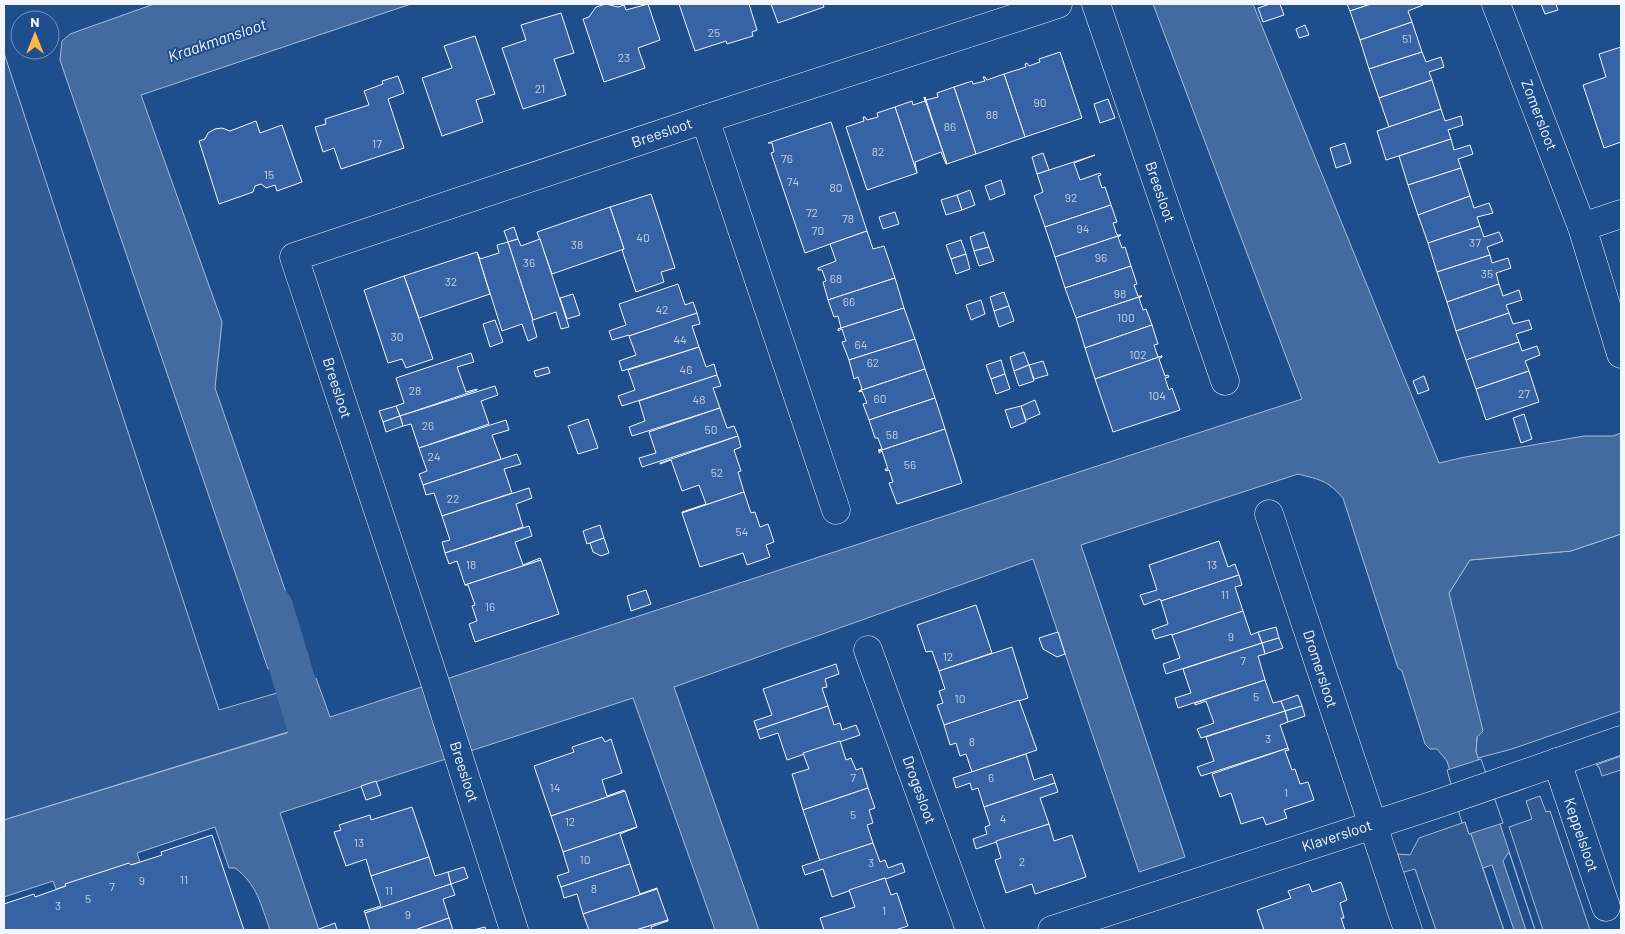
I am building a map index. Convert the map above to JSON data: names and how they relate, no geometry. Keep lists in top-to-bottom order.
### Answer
{
  "streets": {
    "street": [
      "Zomersloot",
      "Breesloot",
      "Dromersloot",
      "Drogesloot",
      "Keppelsloot",
      "Klaversloot"
    ]
  },
  "crossings": [
    ["Dromersloot", "Klaversloot"],
    ["Keppelsloot", "Klaversloot"]
  ],
  "water": ["Kraakmansloot"],
  "house_numbers": [
    "25",
    "51",
    "23",
    "21",
    "90",
    "88",
    "86",
    "17",
    "82",
    "76",
    "15",
    "74",
    "80",
    "92",
    "72",
    "78",
    "94",
    "70",
    "40",
    "37",
    "38",
    "96",
    "36",
    "35",
    "68",
    "32",
    "98",
    "66",
    "42",
    "100",
    "30",
    "44",
    "64",
    "102",
    "62",
    "46",
    "28",
    "27",
    "104",
    "60",
    "48",
    "26",
    "50",
    "58",
    "24",
    "56",
    "52",
    "22",
    "54",
    "18",
    "13",
    "11",
    "16",
    "9",
    "12",
    "7",
    "5",
    "10",
    "3",
    "8",
    "7",
    "6",
    "14",
    "1",
    "5",
    "4",
    "12",
    "13",
    "10",
    "2",
    "3",
    "11",
    "9",
    "7",
    "8",
    "11",
    "5",
    "3",
    "1",
    "9"
  ],
  "north": "top"
}
